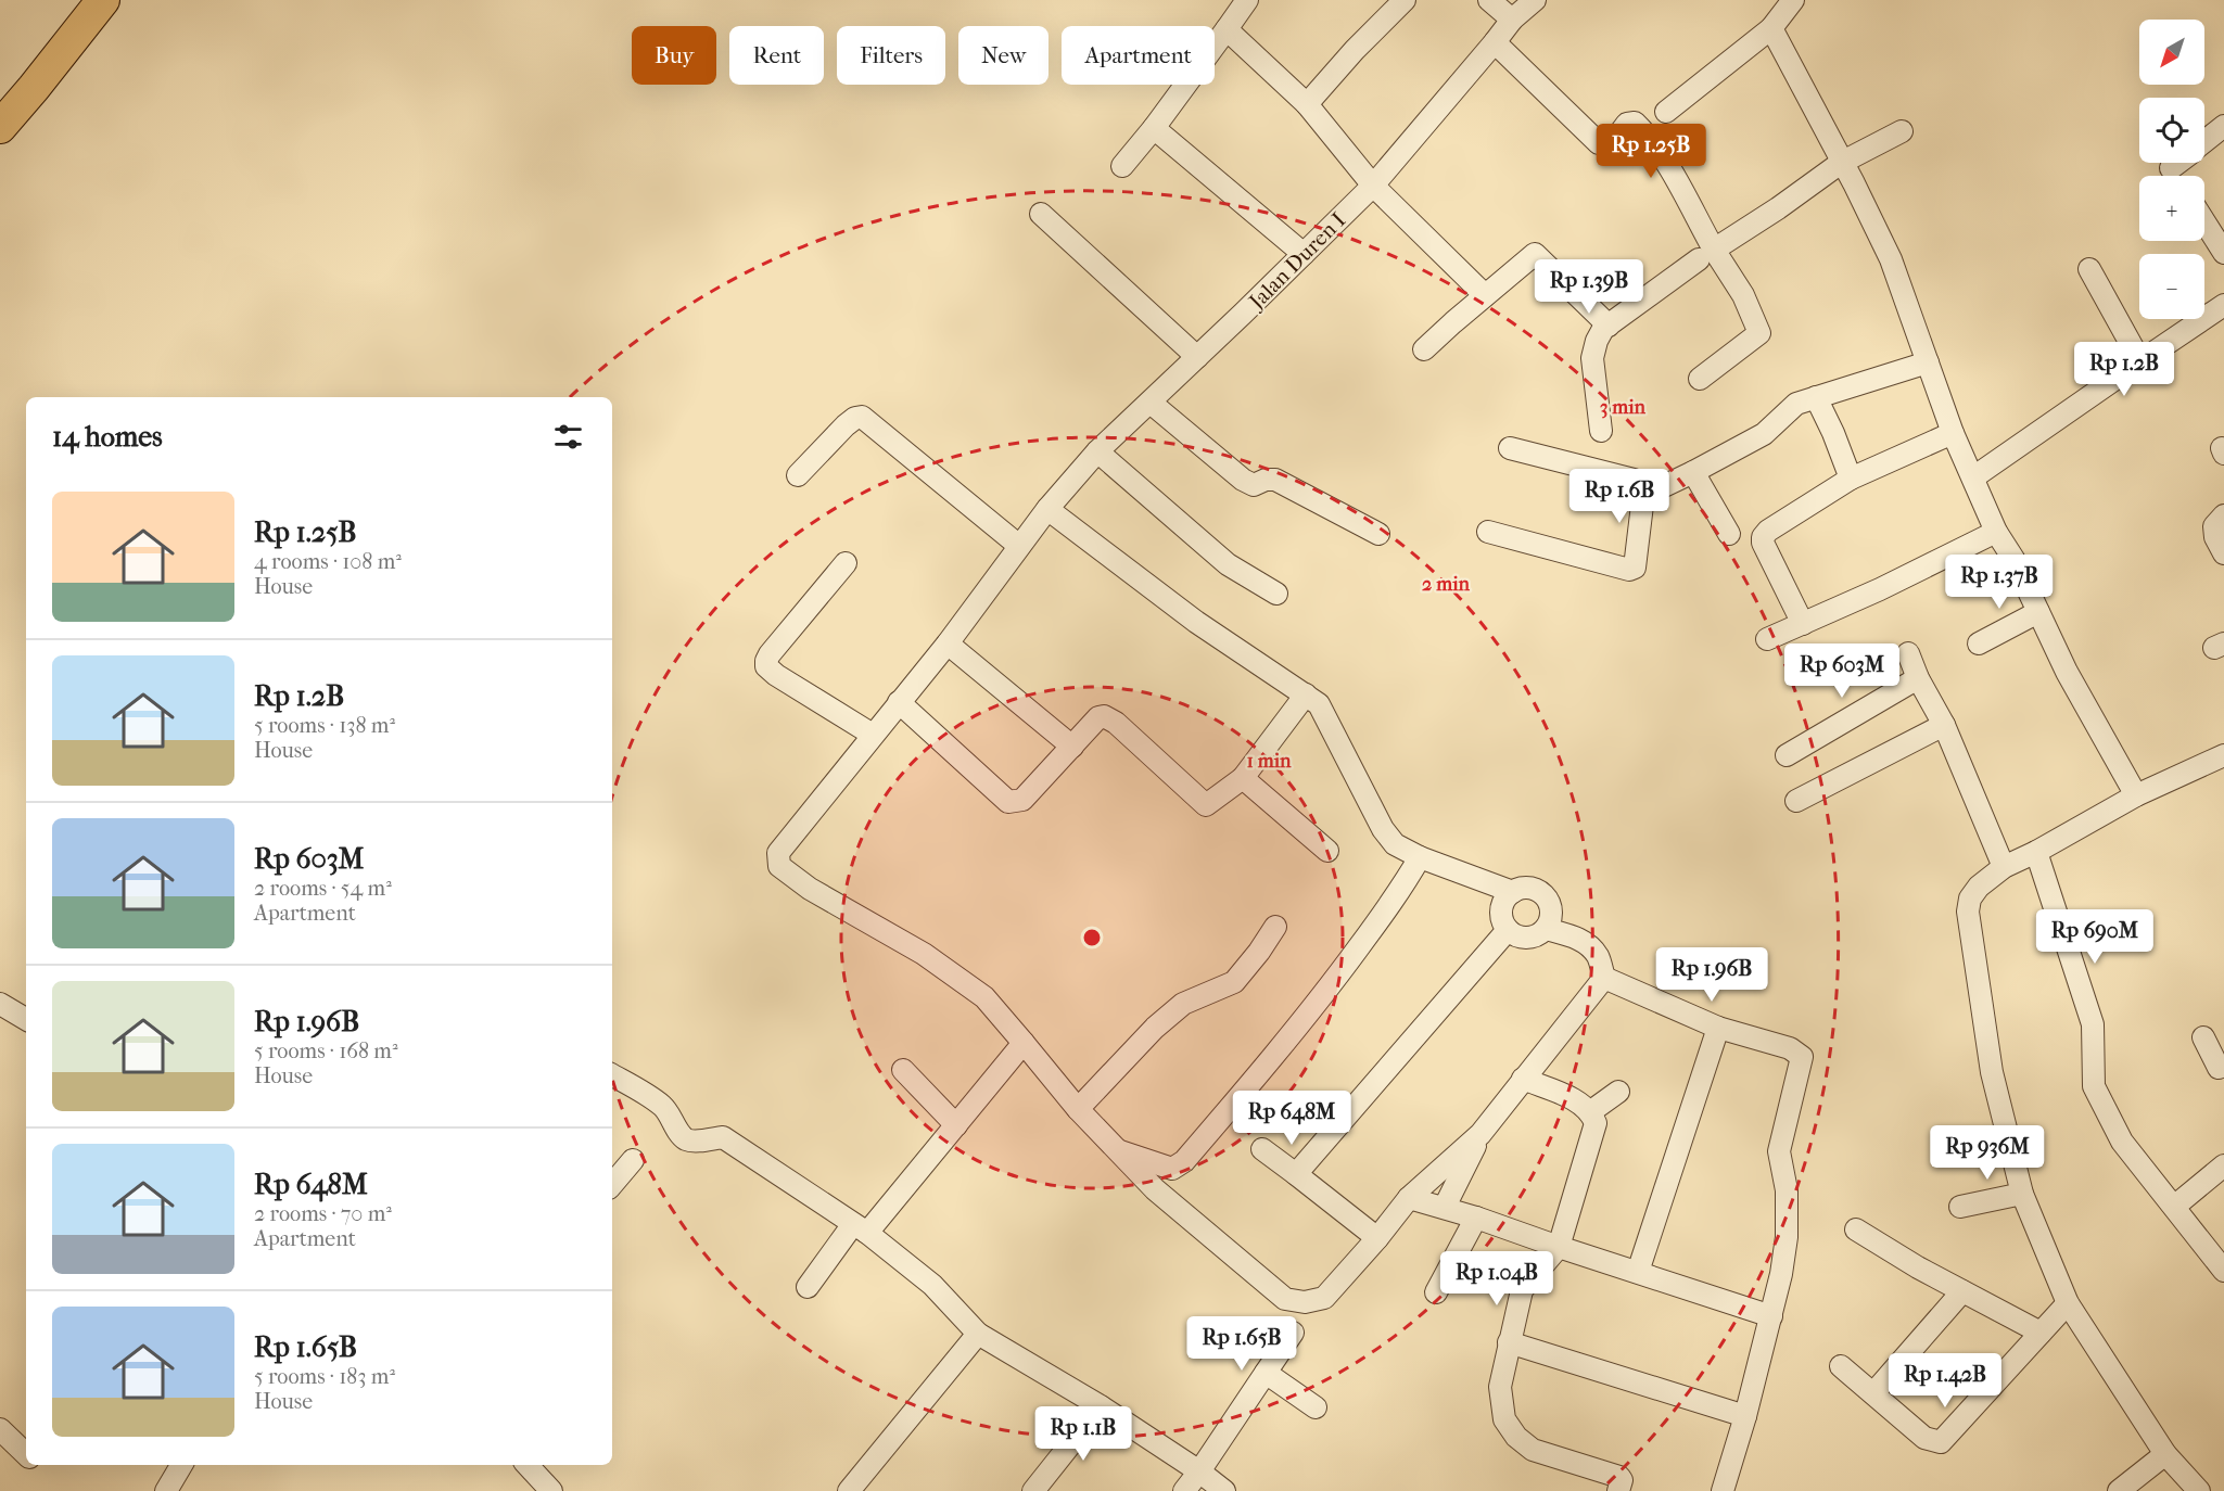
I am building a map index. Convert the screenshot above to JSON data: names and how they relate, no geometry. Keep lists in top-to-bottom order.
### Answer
{
  "streets": {
    "street": ["Jalan Duren I"]
  },
  "north": "bottom left",
  "page": {
    "map_buttons": ["+", "−"],
    "chip": [
      "Buy",
      "Rent",
      "Filters",
      "New",
      "Apartment"
    ],
    "price": [
      "Rp 1.25B",
      "Rp 1.39B",
      "Rp 1.2B",
      "Rp 1.6B",
      "Rp 1.37B",
      "Rp 603M",
      "Rp 690M",
      "Rp 1.96B",
      "Rp 648M",
      "Rp 936M",
      "Rp 1.04B",
      "Rp 1.65B",
      "Rp 1.42B",
      "Rp 1.1B"
    ],
    "heading": "14 homes",
    "list": [
      {
        "name": "Rp 1.25B",
        "note": "4 rooms · 108 m² · House"
      },
      {
        "name": "Rp 1.2B",
        "note": "5 rooms · 138 m² · House"
      },
      {
        "name": "Rp 603M",
        "note": "2 rooms · 54 m² · Apartment"
      },
      {
        "name": "Rp 1.96B",
        "note": "5 rooms · 168 m² · House"
      },
      {
        "name": "Rp 648M",
        "note": "2 rooms · 70 m² · Apartment"
      },
      {
        "name": "Rp 1.65B",
        "note": "5 rooms · 183 m² · House"
      }
    ]
  },
  "rings": ["3 min", "2 min", "1 min"]
}
